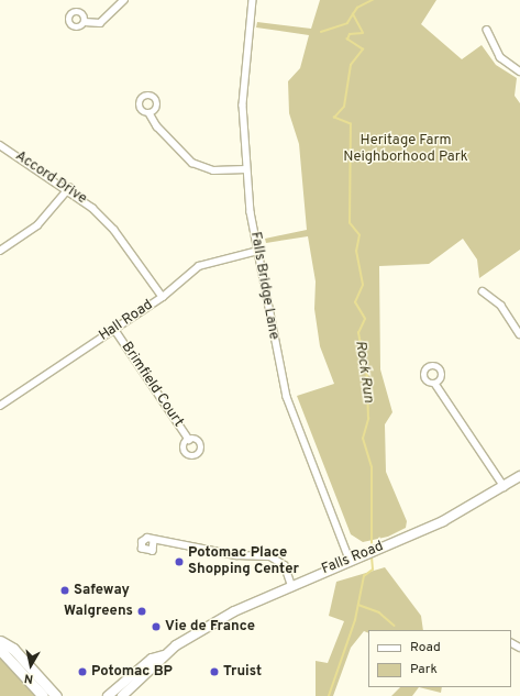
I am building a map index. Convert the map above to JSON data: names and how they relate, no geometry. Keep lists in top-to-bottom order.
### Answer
{
  "streets": {
    "main road": ["Falls Road"],
    "street": [
      "Accord Drive",
      "Falls Bridge Lane",
      "Hall Road",
      "Brimfield Court"
    ]
  },
  "crossings": [
    ["Accord Drive", "Hall Road"],
    ["Falls Bridge Lane", "Hall Road"],
    ["Falls Bridge Lane", "Falls Road"],
    ["Hall Road", "Brimfield Court"]
  ],
  "water": ["Rock Run"],
  "parks": ["Heritage Farm Neighborhood Park"],
  "places": [
    "Potomac Place Shopping Center",
    "Safeway",
    "Walgreens",
    "Vie de France",
    "Potomac BP",
    "Truist"
  ],
  "legend": ["Road", "Park"],
  "north": "bottom"
}
